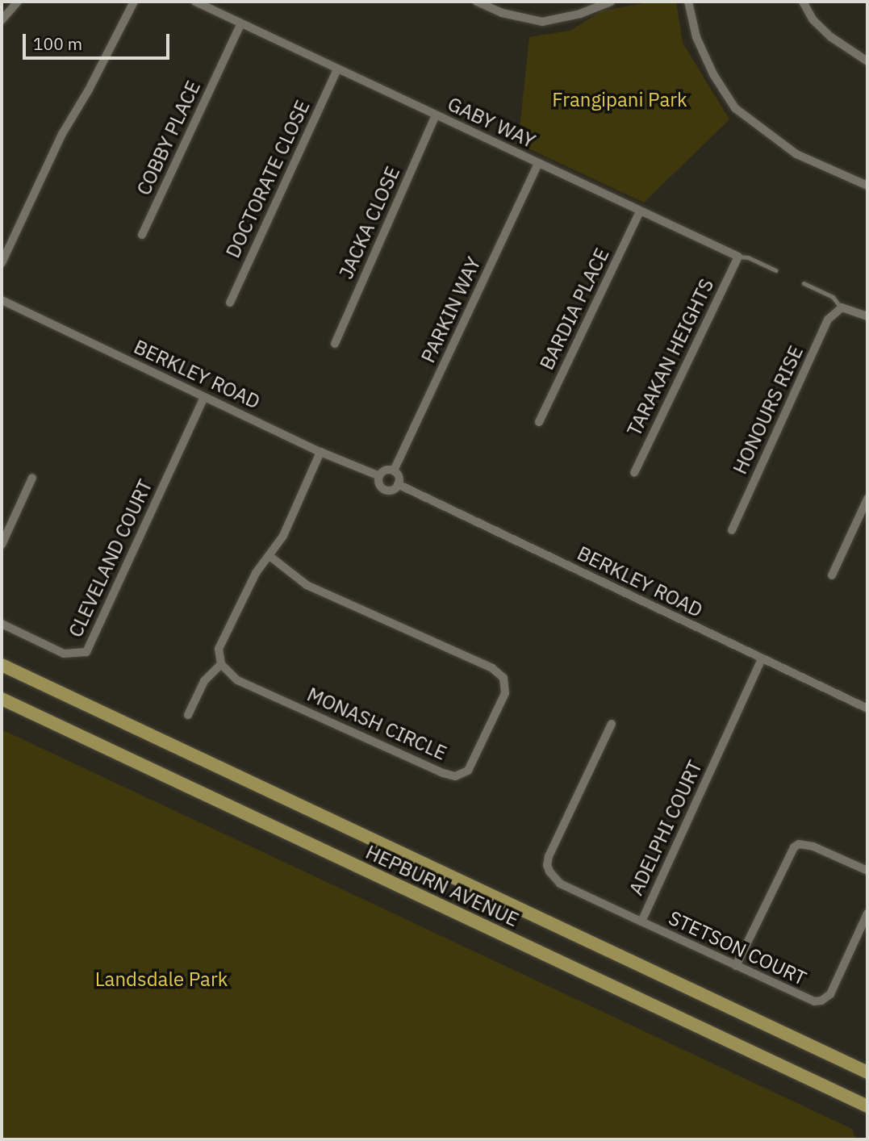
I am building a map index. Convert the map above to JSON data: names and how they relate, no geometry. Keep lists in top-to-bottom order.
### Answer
{
  "streets": {
    "main road": ["HEPBURN AVENUE"],
    "street": [
      "GABY WAY",
      "COBBY PLACE",
      "DOCTORATE CLOSE",
      "JACKA CLOSE",
      "BARDIA PLACE",
      "PARKIN WAY",
      "TARAKAN HEIGHTS",
      "BERKLEY ROAD",
      "HONOURS RISE",
      "CLEVELAND COURT",
      "MONASH CIRCLE",
      "ADELPHI COURT",
      "STETSON COURT"
    ]
  },
  "crossings": [
    ["GABY WAY", "COBBY PLACE"],
    ["GABY WAY", "DOCTORATE CLOSE"],
    ["GABY WAY", "JACKA CLOSE"],
    ["GABY WAY", "BARDIA PLACE"],
    ["GABY WAY", "PARKIN WAY"],
    ["GABY WAY", "TARAKAN HEIGHTS"],
    ["PARKIN WAY", "BERKLEY ROAD"],
    ["BERKLEY ROAD", "CLEVELAND COURT"],
    ["BERKLEY ROAD", "ADELPHI COURT"],
    ["ADELPHI COURT", "STETSON COURT"]
  ],
  "parks": ["Frangipani Park", "Landsdale Park"],
  "scale_bar": "100 m"
}
